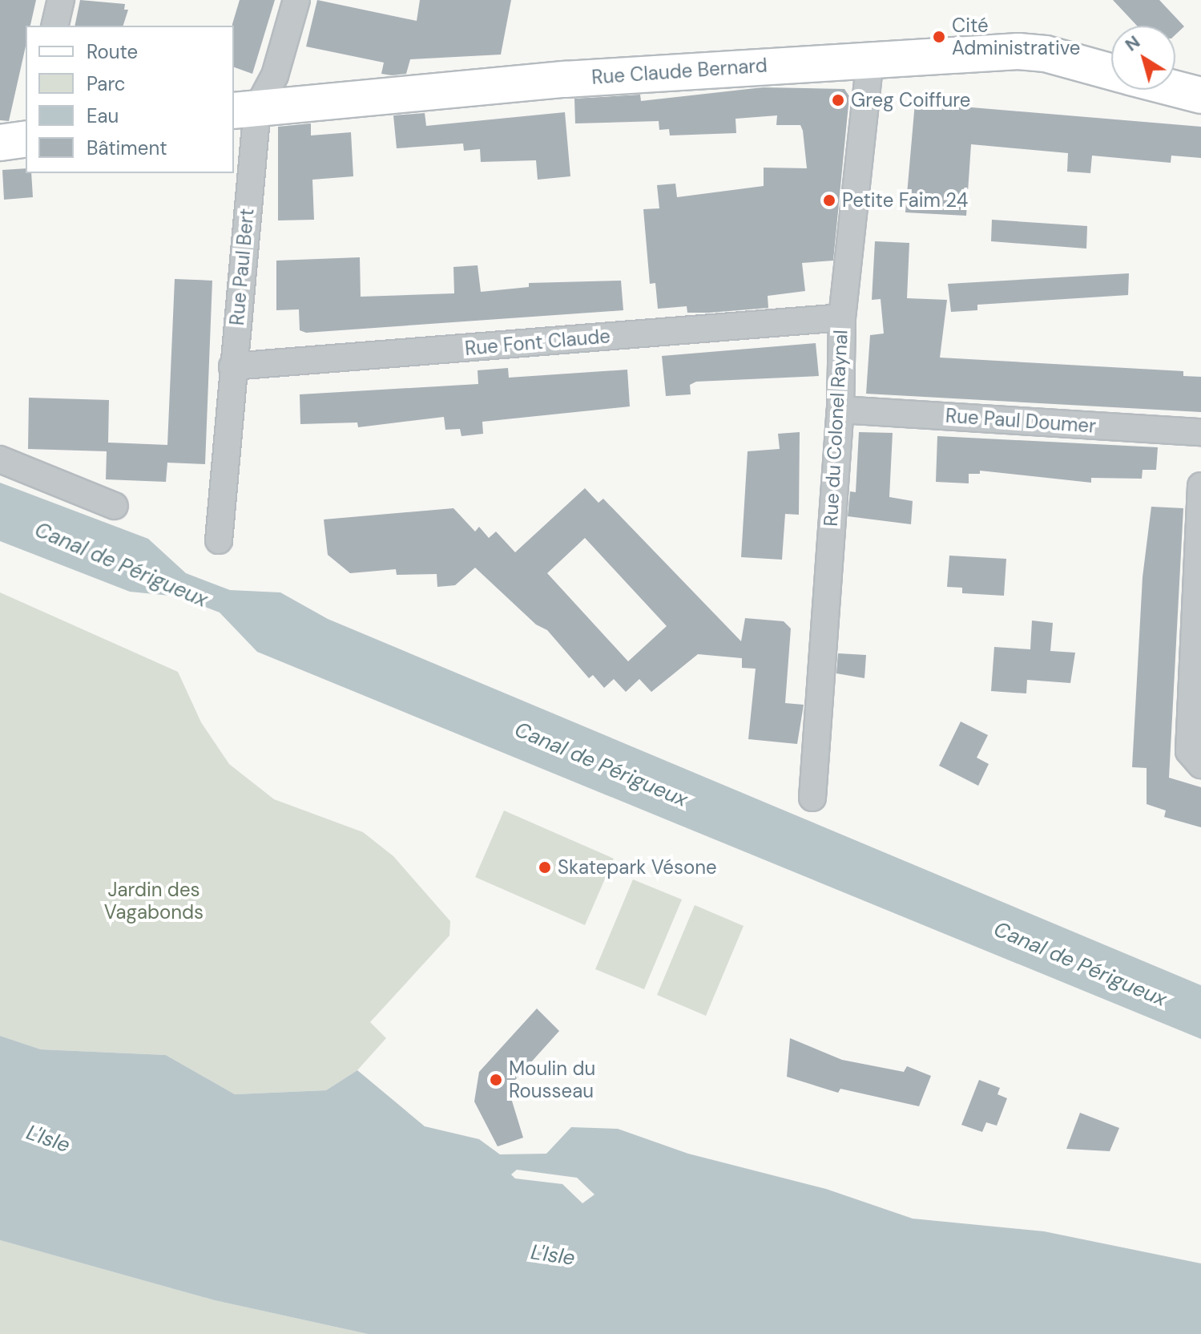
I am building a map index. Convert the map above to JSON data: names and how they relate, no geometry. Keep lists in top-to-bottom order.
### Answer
{
  "streets": {
    "main road": ["Rue Claude Bernard"],
    "street": [
      "Rue Paul Bert",
      "Rue Font Claude",
      "Rue Paul Doumer",
      "Rue du Colonel Raynal"
    ]
  },
  "crossings": [
    ["Rue Claude Bernard", "Rue Paul Bert"],
    ["Rue Claude Bernard", "Rue du Colonel Raynal"],
    ["Rue Paul Bert", "Rue Font Claude"],
    ["Rue Font Claude", "Rue du Colonel Raynal"],
    ["Rue Paul Doumer", "Rue du Colonel Raynal"]
  ],
  "water": ["Canal de Périgueux", "L'Isle"],
  "parks": ["Jardin des Vagabonds"],
  "places": [
    "Cité Administrative",
    "Greg Coiffure",
    "Petite Faim 24",
    "Skatepark Vésone",
    "Moulin du Rousseau"
  ],
  "legend": [
    "Route",
    "Parc",
    "Eau",
    "Bâtiment"
  ],
  "north": "top left"
}
